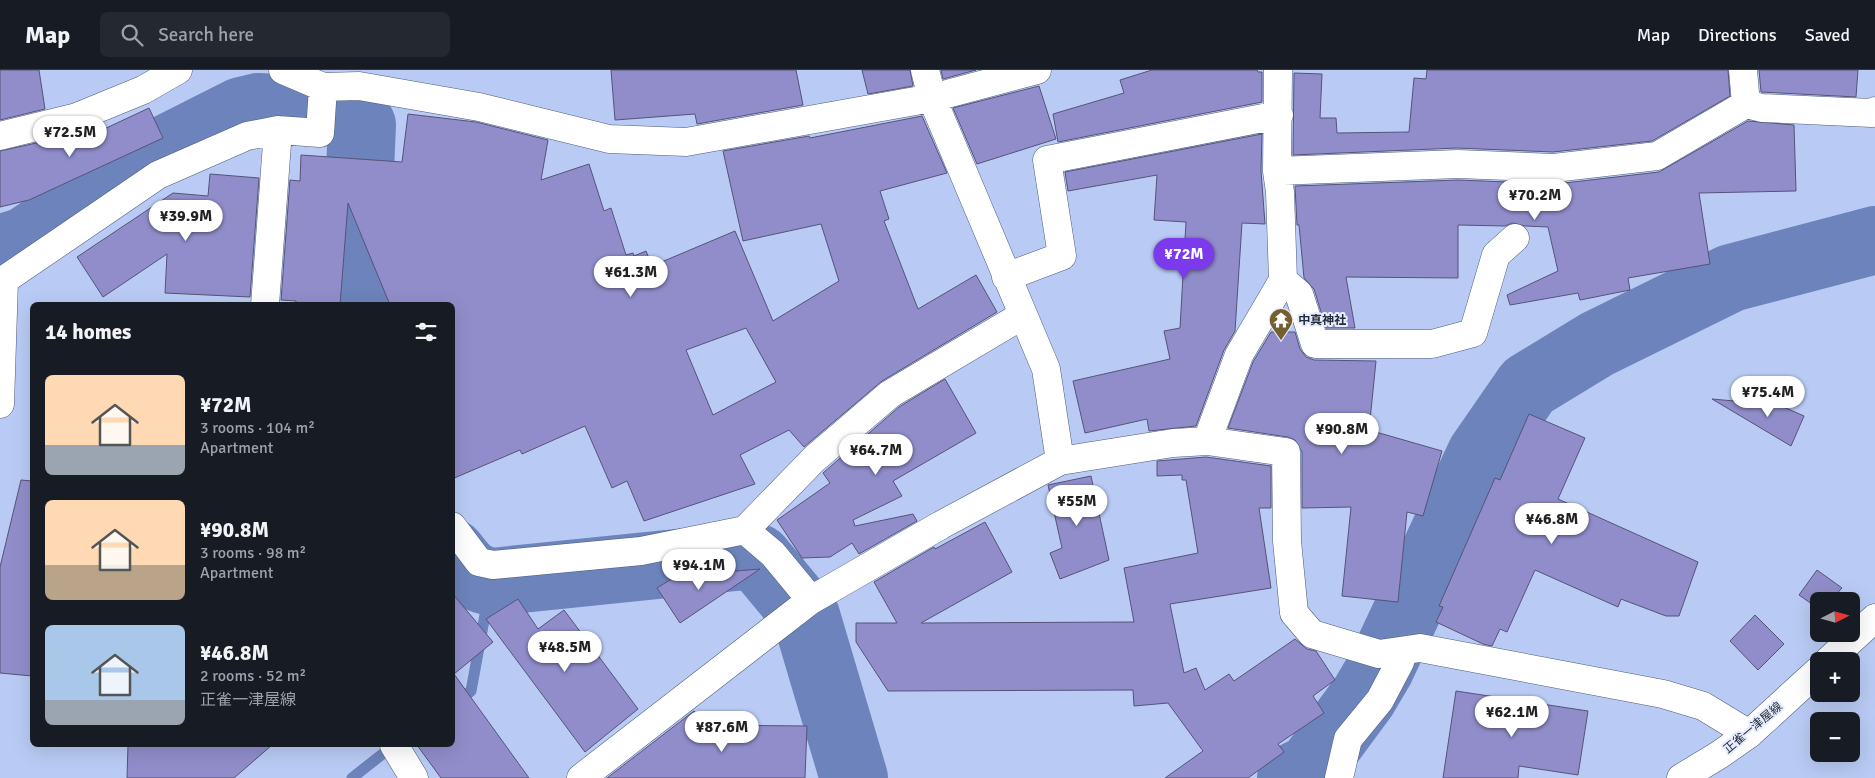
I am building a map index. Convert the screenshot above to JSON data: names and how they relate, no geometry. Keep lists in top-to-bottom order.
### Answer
{
  "streets": {
    "street": ["正雀一津屋線"]
  },
  "places": {
    "temple": ["中真神社"]
  },
  "north": "right",
  "page": {
    "header": "Map",
    "search": "Search here",
    "nav": ["Map", "Directions", "Saved"],
    "price": [
      "¥72.5M",
      "¥70.2M",
      "¥39.9M",
      "¥72M",
      "¥61.3M",
      "¥75.4M",
      "¥90.8M",
      "¥64.7M",
      "¥55M",
      "¥46.8M",
      "¥94.1M",
      "¥48.5M",
      "¥62.1M",
      "¥87.6M"
    ],
    "heading": "14 homes",
    "list": [
      {
        "name": "¥72M",
        "note": "3 rooms · 104 m² · Apartment"
      },
      {
        "name": "¥90.8M",
        "note": "3 rooms · 98 m² · Apartment"
      },
      {
        "name": "¥46.8M",
        "note": "2 rooms · 52 m² · 正雀一津屋線"
      }
    ],
    "map_buttons": ["+", "−"]
  }
}
